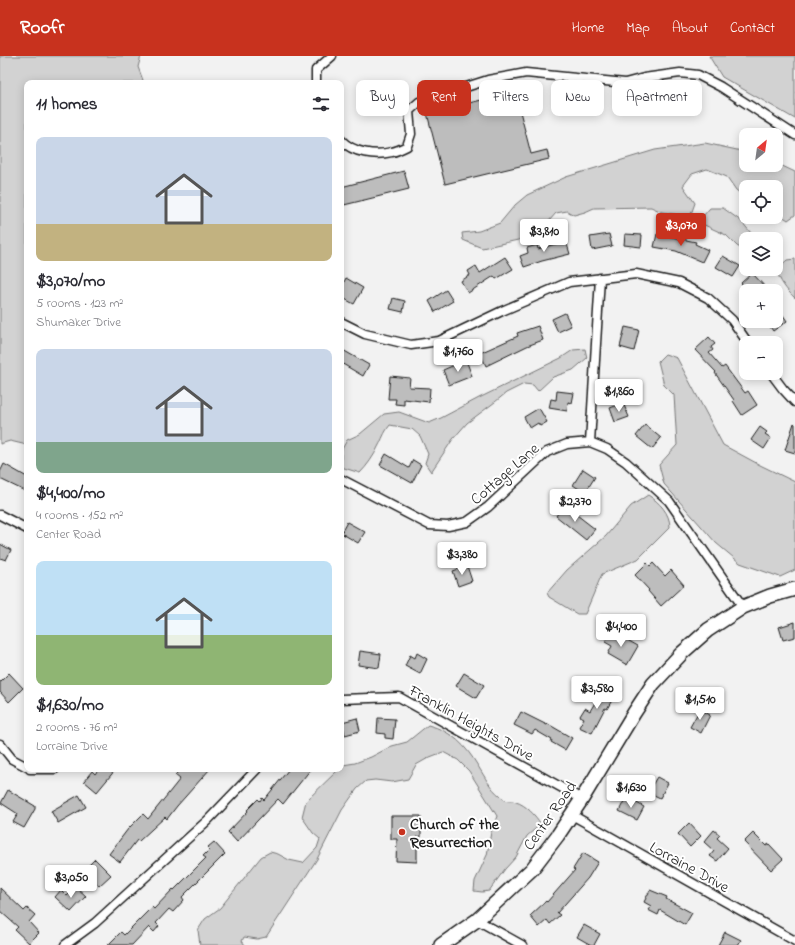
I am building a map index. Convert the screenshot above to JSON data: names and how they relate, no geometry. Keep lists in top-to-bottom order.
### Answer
{
  "streets": {
    "main road": ["Center Road"],
    "street": ["Cottage Lane", "Franklin Heights Drive", "Lorraine Drive"]
  },
  "crossings": [
    ["Cottage Lane", "Center Road"],
    ["Franklin Heights Drive", "Center Road"],
    ["Center Road", "Lorraine Drive"]
  ],
  "places": ["Church of the Resurrection"],
  "north": "top right",
  "page": {
    "header": "Roofr",
    "nav": [
      "Home",
      "Map",
      "About",
      "Contact"
    ],
    "chip": [
      "Buy",
      "Rent",
      "Filters",
      "New",
      "Apartment"
    ],
    "heading": "11 homes",
    "map_buttons": ["+", "−"],
    "list": [
      {
        "name": "$3,070/mo",
        "note": "5 rooms · 123 m² · Shumaker Drive"
      },
      {
        "name": "$4,400/mo",
        "note": "4 rooms · 152 m² · Center Road"
      },
      {
        "name": "$1,630/mo",
        "note": "2 rooms · 76 m² · Lorraine Drive"
      }
    ],
    "price": [
      "$3,070",
      "$3,810",
      "$1,760",
      "$1,860",
      "$2,370",
      "$3,380",
      "$4,400",
      "$3,580",
      "$1,510",
      "$1,630",
      "$3,050"
    ]
  }
}
